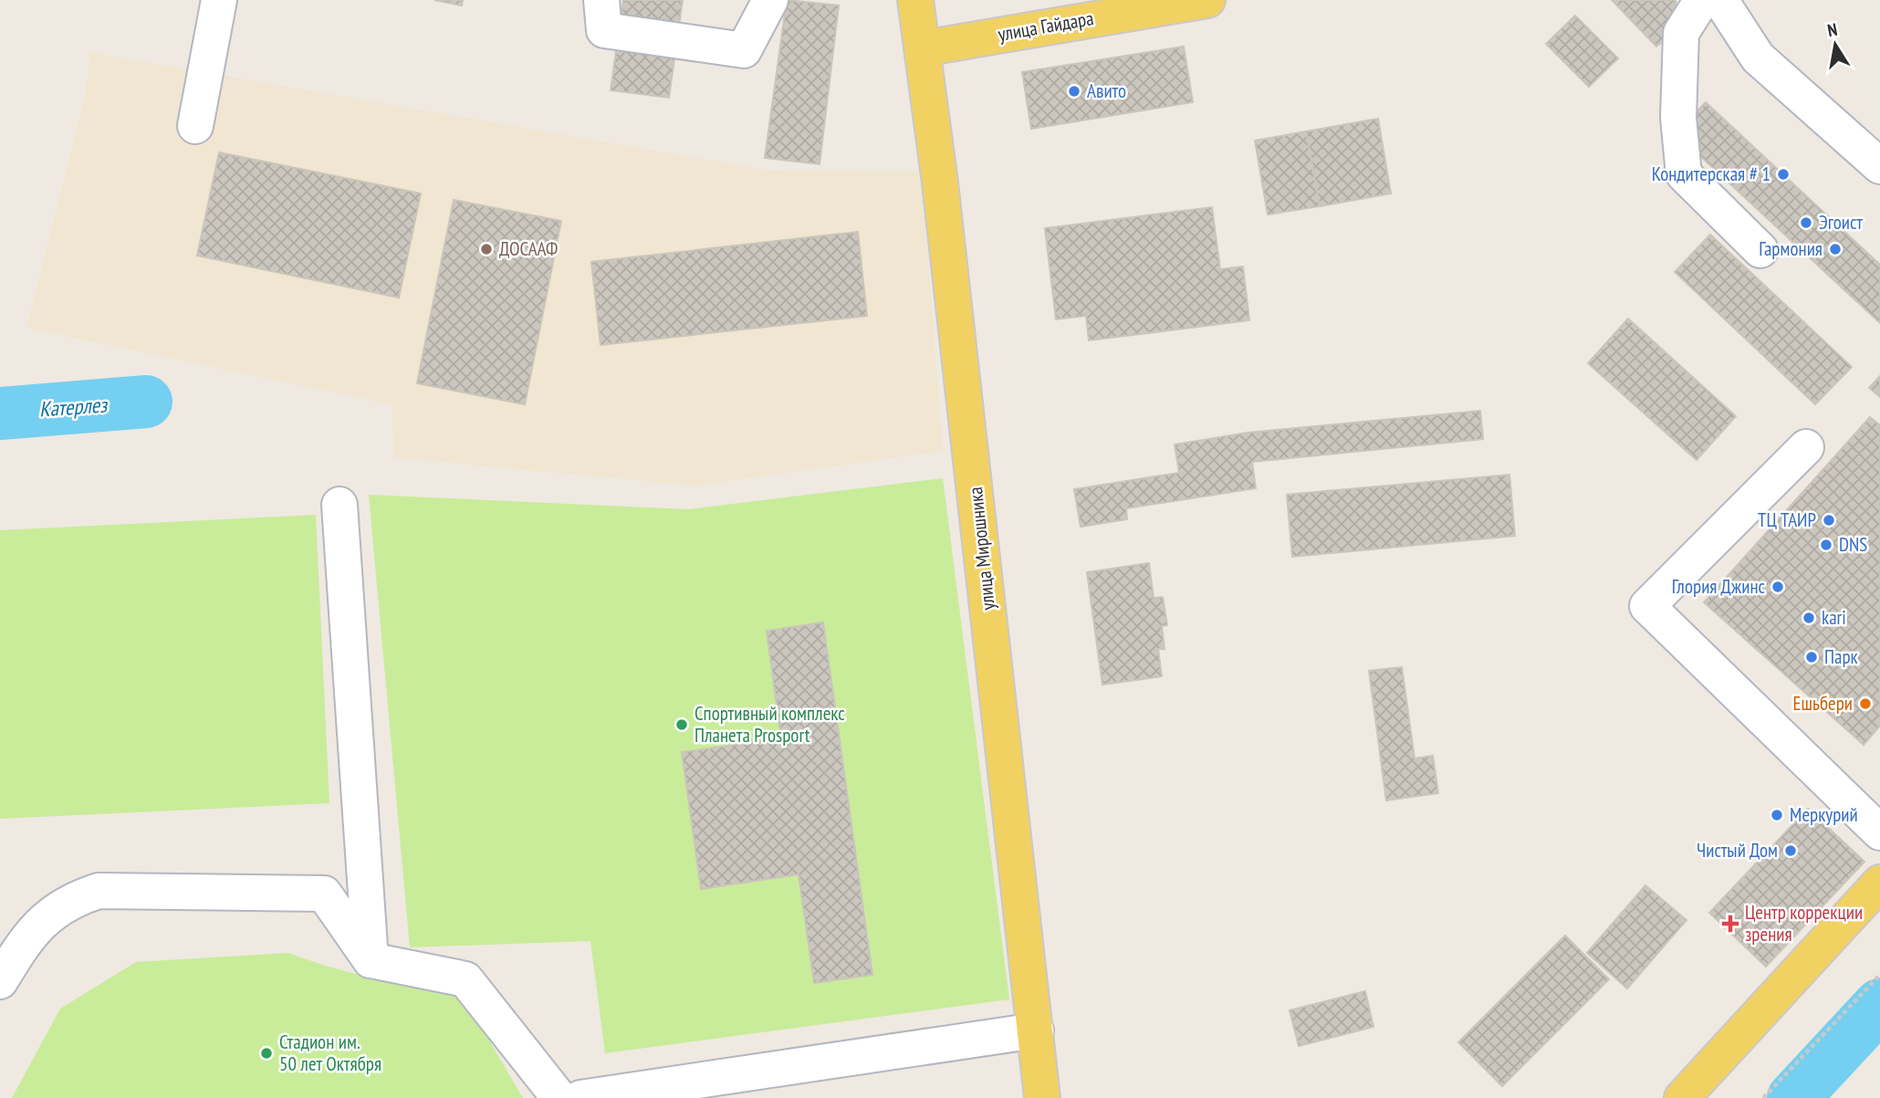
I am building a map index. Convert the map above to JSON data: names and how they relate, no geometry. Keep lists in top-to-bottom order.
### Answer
{
  "streets": {
    "main road": ["улица Гайдара", "улица Мирошника"]
  },
  "crossings": [
    ["улица Гайдара", "улица Мирошника"]
  ],
  "water": ["Катерлез"],
  "places": {
    "other": [
      "Авито",
      "Кондитерская # 1",
      "Эгоист",
      "ДОСААФ",
      "Гармония",
      "ТЦ ТАИР",
      "DNS",
      "Глория Джинс",
      "kari",
      "Парк",
      "Ешьбери",
      "Спортивный комплекс Планета Prosport",
      "Меркурий",
      "Чистый Дом",
      "Стадион им. 50 лет Октября"
    ],
    "health": ["Центр коррекции зрения"]
  },
  "north": "top"
}
